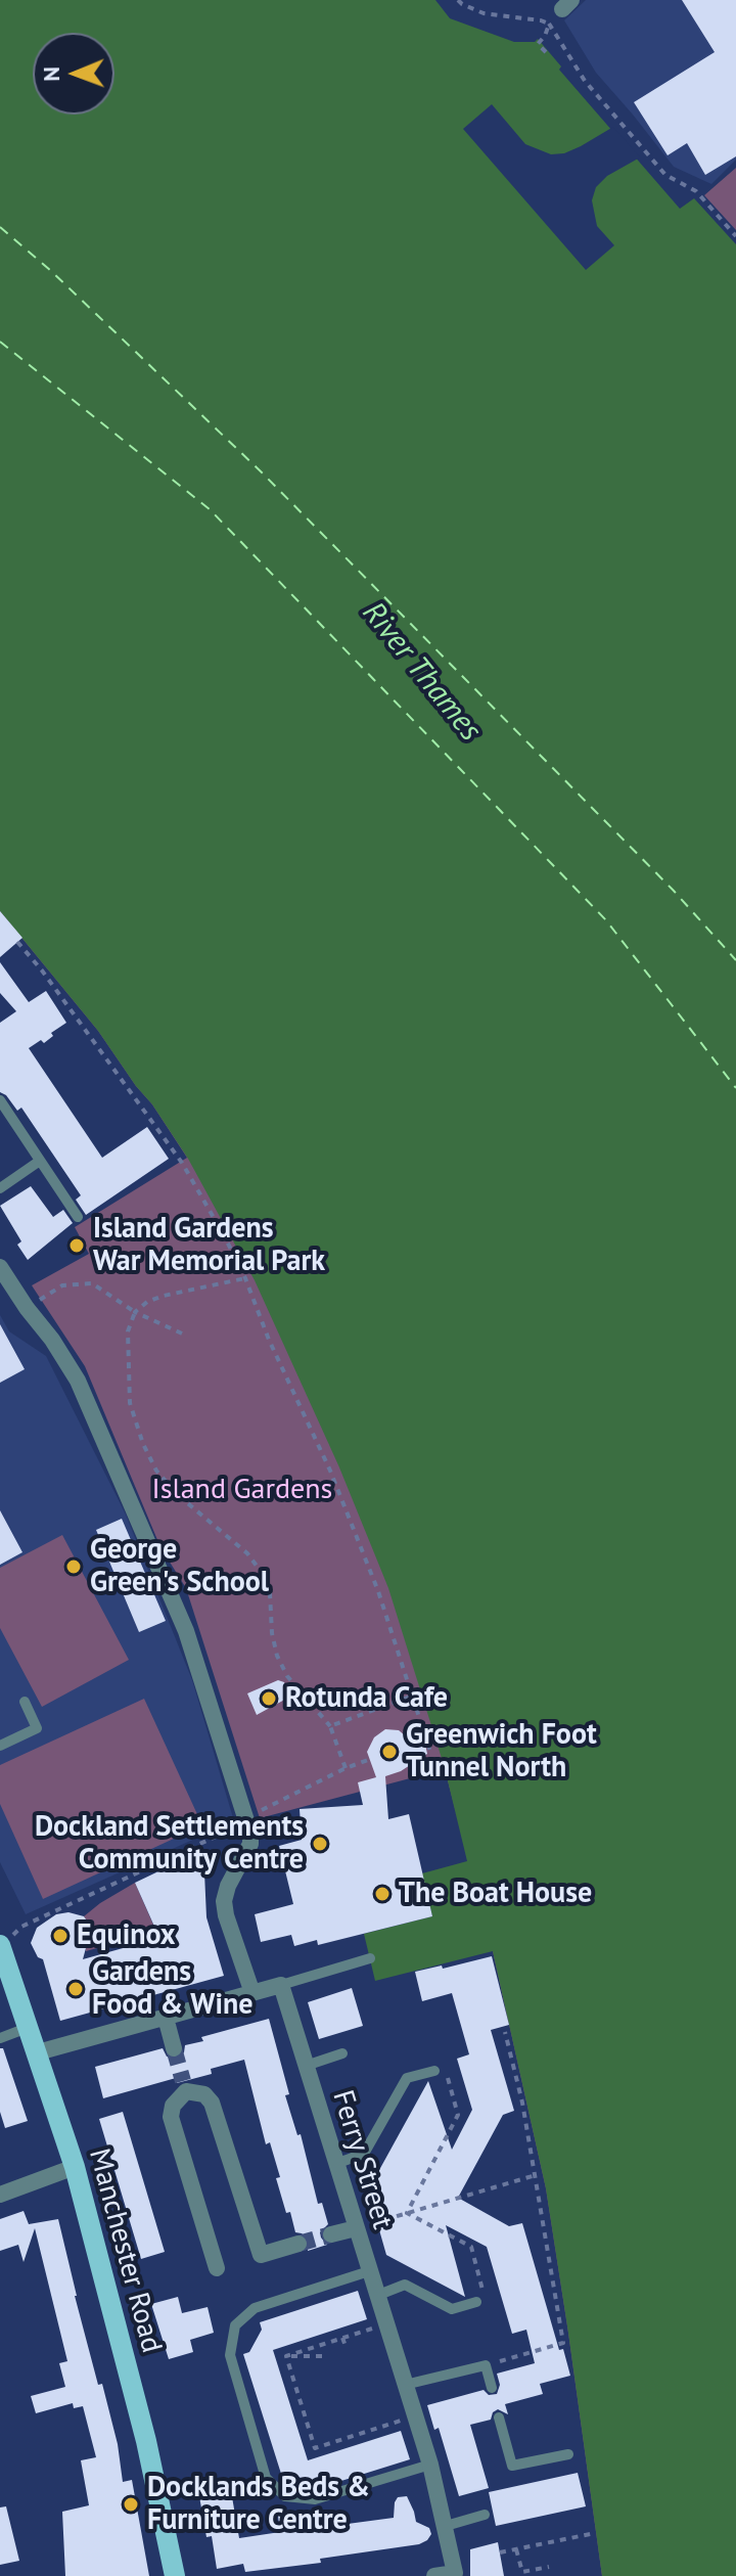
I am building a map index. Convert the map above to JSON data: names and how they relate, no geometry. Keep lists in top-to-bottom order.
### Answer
{
  "streets": {
    "main road": ["Manchester Road"],
    "street": ["Ferry Street"]
  },
  "water": ["River Thames"],
  "parks": ["Island Gardens"],
  "places": [
    "Island Gardens War Memorial Park",
    "George Green's School",
    "Rotunda Cafe",
    "Greenwich Foot Tunnel North",
    "Dockland Settlements Community Centre",
    "The Boat House",
    "Equinox",
    "Gardens Food & Wine",
    "Docklands Beds & Furniture Centre"
  ],
  "north": "left"
}
